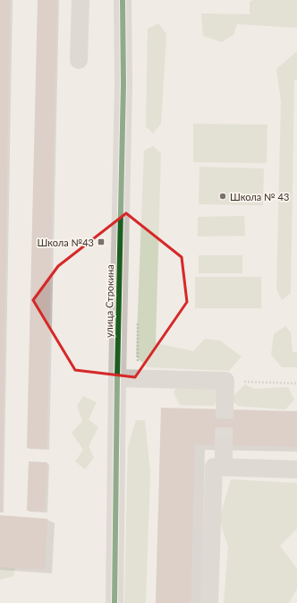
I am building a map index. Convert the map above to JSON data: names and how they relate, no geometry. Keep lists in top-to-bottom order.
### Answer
{
  "streets": {
    "street": ["улица Строкина"]
  },
  "places": {
    "other": ["Школа № 43"],
    "transit": ["Школа №43"]
  }
}
